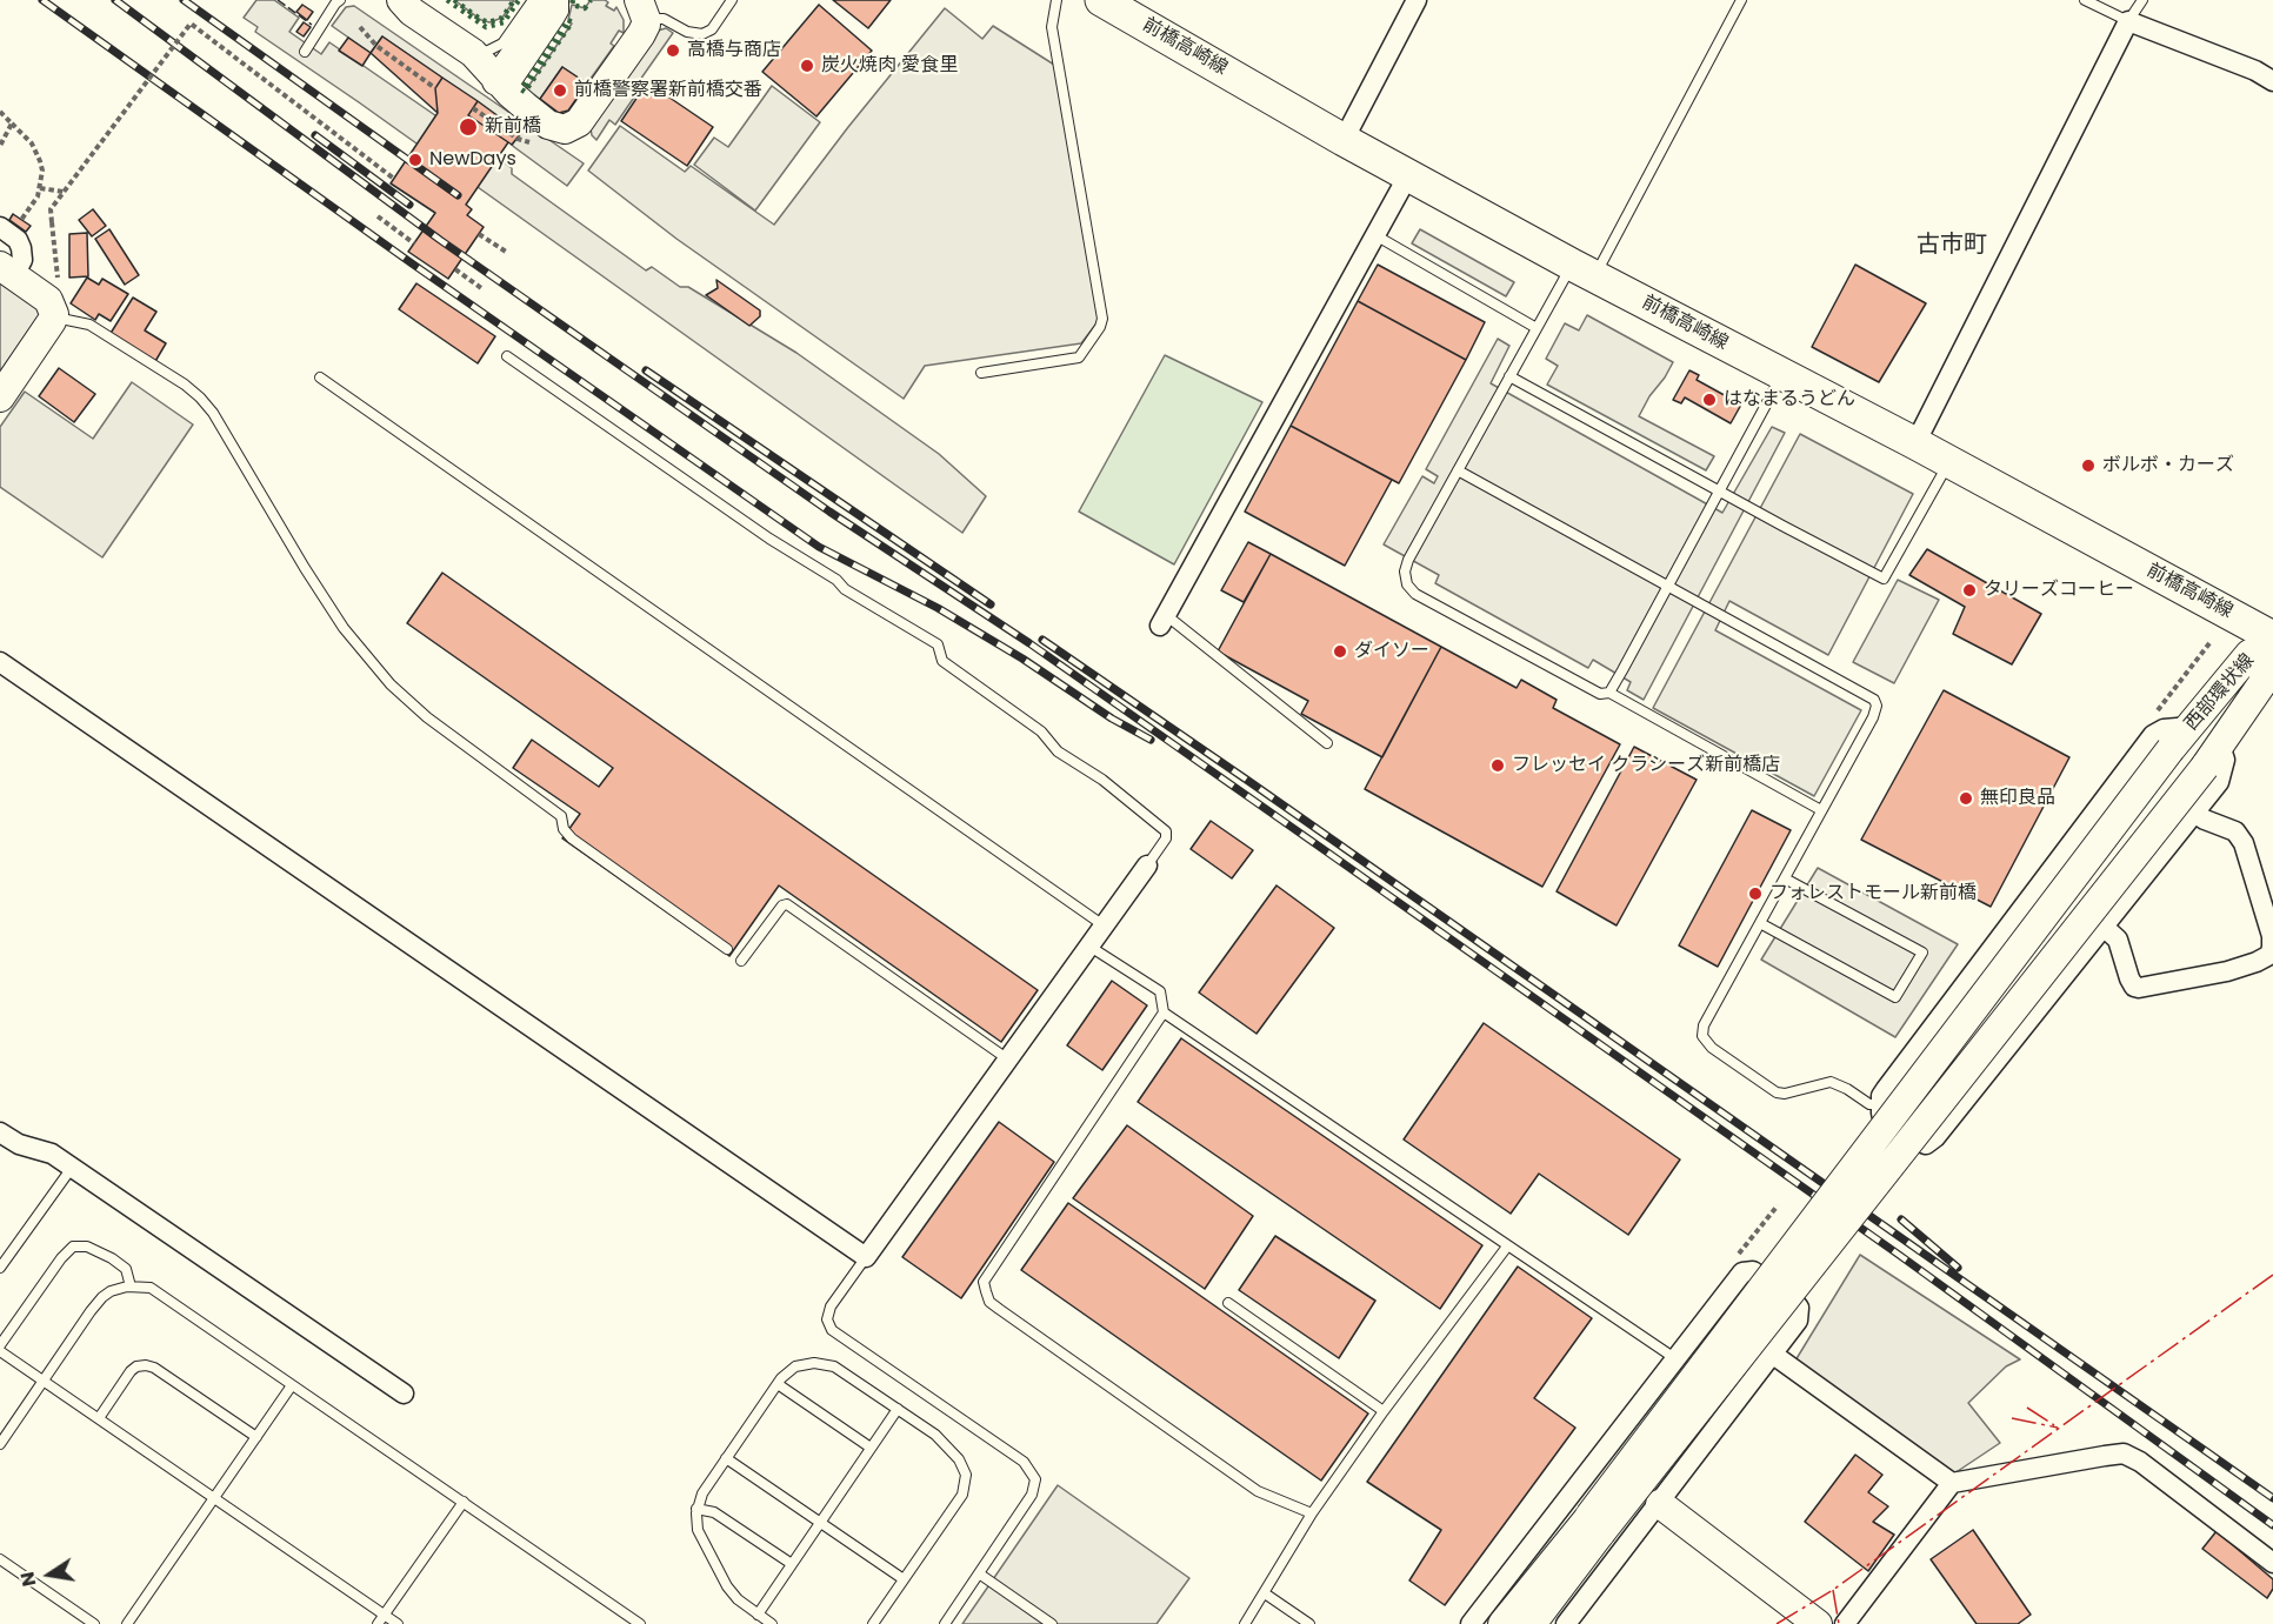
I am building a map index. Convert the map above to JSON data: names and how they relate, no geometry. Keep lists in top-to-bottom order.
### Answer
{
  "streets": {
    "main road": ["前橋高崎線"],
    "street": ["西部環状線"]
  },
  "districts": ["古市町"],
  "places": [
    "高橋与商店",
    "炭火焼肉 愛食里",
    "前橋警察署新前橋交番",
    "新前橋",
    "NewDays",
    "はなまるうどん",
    "ボルボ・カーズ",
    "タリーズコーヒー",
    "ダイソー",
    "フレッセイ クラシーズ新前橋店",
    "無印良品",
    "フォレストモール新前橋"
  ],
  "north": "left"
}
